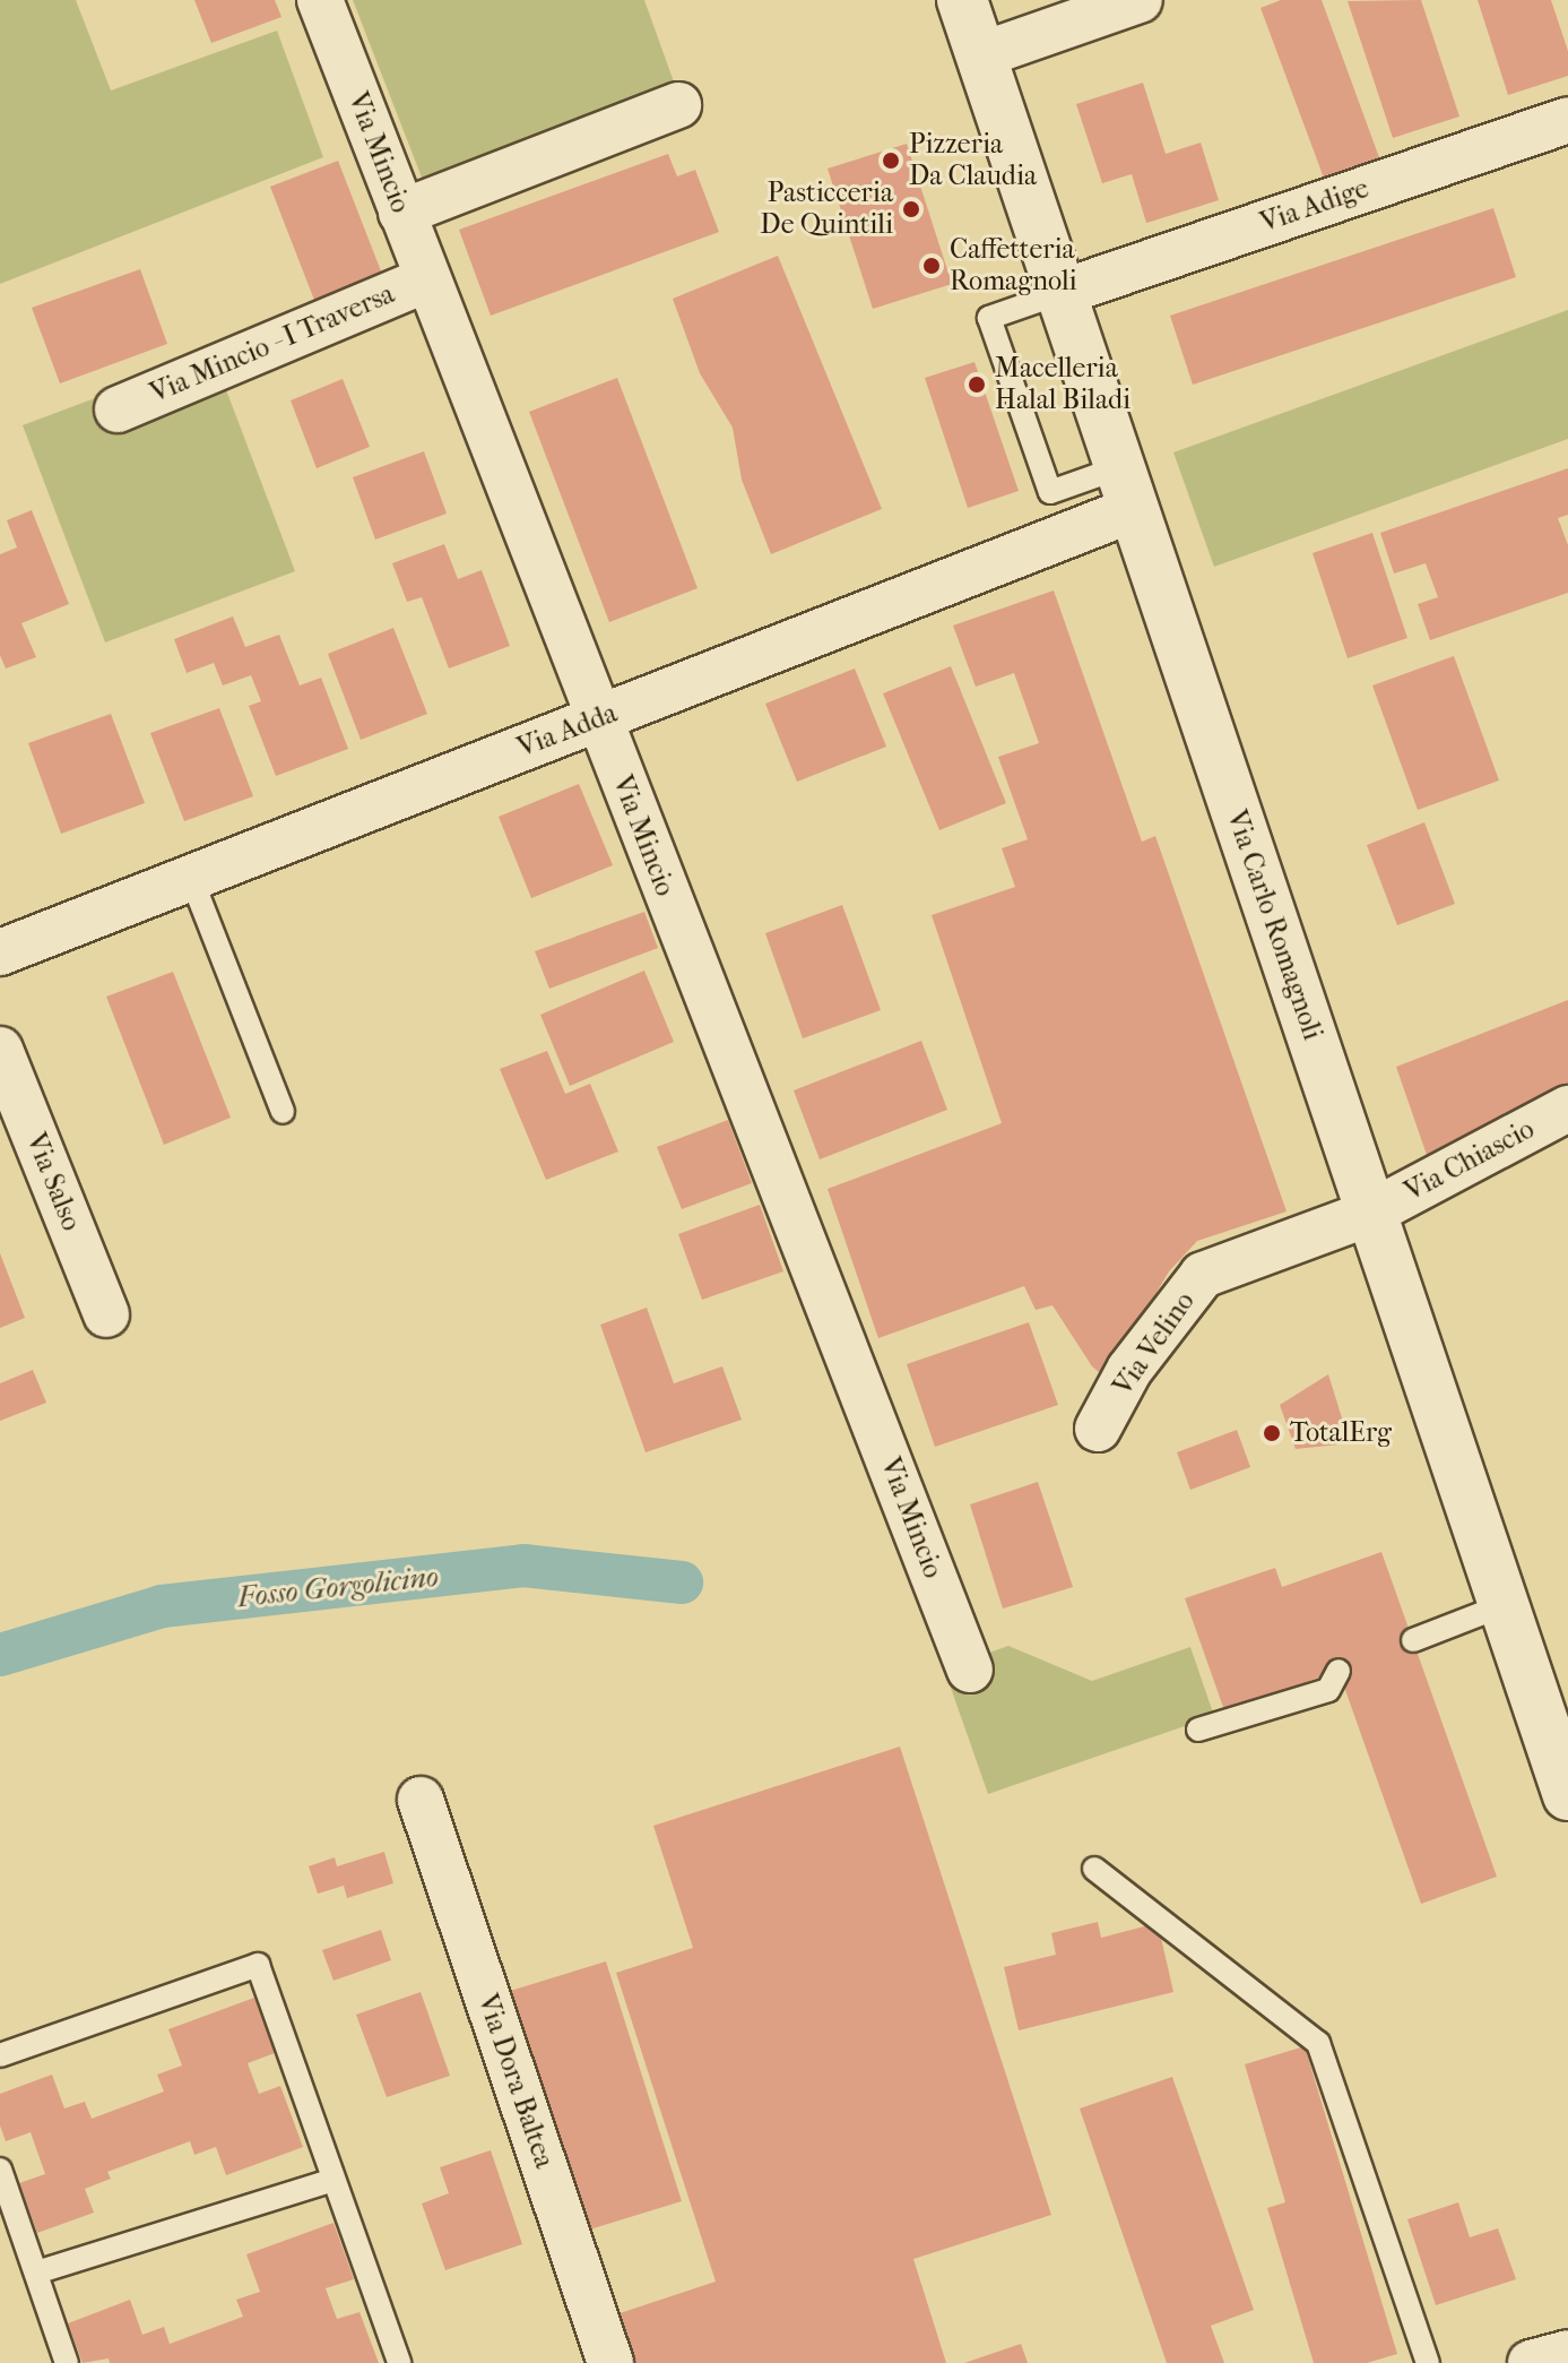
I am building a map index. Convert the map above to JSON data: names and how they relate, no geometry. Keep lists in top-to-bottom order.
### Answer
{
  "streets": {
    "main road": ["Via Carlo Romagnoli"],
    "street": [
      "Via Mincio",
      "Via Adige",
      "Via Mincio - I Traversa",
      "Via Adda",
      "Via Chiascio",
      "Via Salso",
      "Via Velino",
      "Via Dora Baltea"
    ]
  },
  "crossings": [
    ["Via Mincio", "Via Mincio - I Traversa"],
    ["Via Mincio", "Via Adda"],
    ["Via Adige", "Via Carlo Romagnoli"],
    ["Via Adda", "Via Carlo Romagnoli"],
    ["Via Carlo Romagnoli", "Via Chiascio"],
    ["Via Carlo Romagnoli", "Via Velino"],
    ["Via Chiascio", "Via Velino"]
  ],
  "water": ["Fosso Gorgolicino"],
  "places": [
    "Pizzeria Da Claudia",
    "Pasticceria De Quintili",
    "Caffetteria Romagnoli",
    "Macelleria Halal Biladi",
    "TotalErg"
  ]
}
